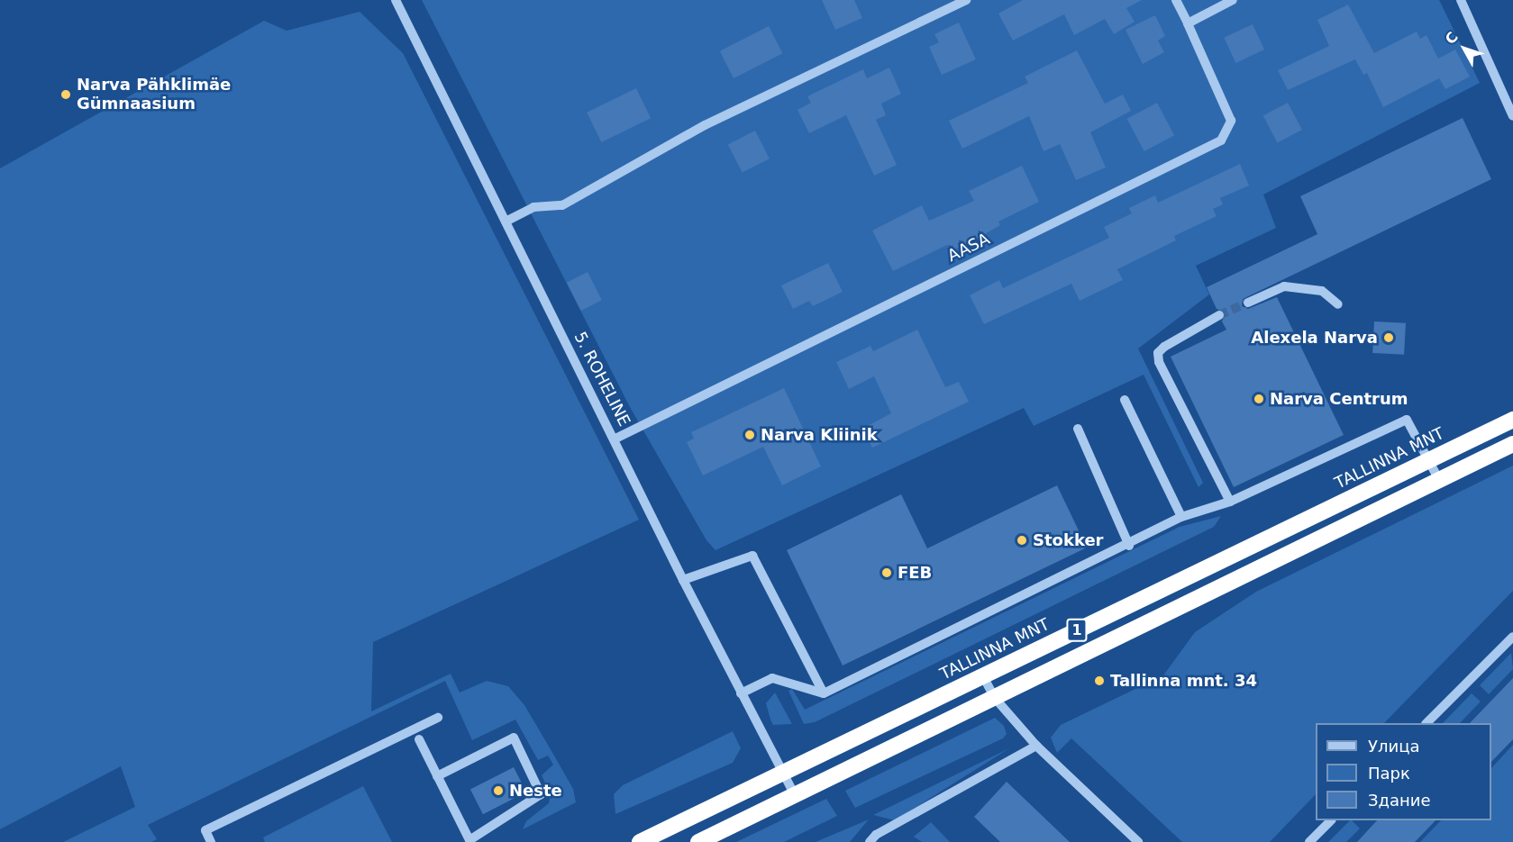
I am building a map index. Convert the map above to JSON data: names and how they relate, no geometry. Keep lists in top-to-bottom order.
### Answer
{
  "streets": {
    "highway": ["TALLINNA MNT", "1"],
    "street": ["AASA", "5. ROHELINE"]
  },
  "crossings": [
    ["AASA", "5. ROHELINE"],
    ["5. ROHELINE", "TALLINNA MNT"],
    ["5. ROHELINE", "1"]
  ],
  "places": [
    "Narva Pähklimäe Gümnaasium",
    "Alexela Narva",
    "Narva Centrum",
    "Narva Kliinik",
    "Stokker",
    "FEB",
    "Tallinna mnt. 34",
    "Neste"
  ],
  "legend": ["Улица", "Парк", "Здание"],
  "north": "top left"
}
